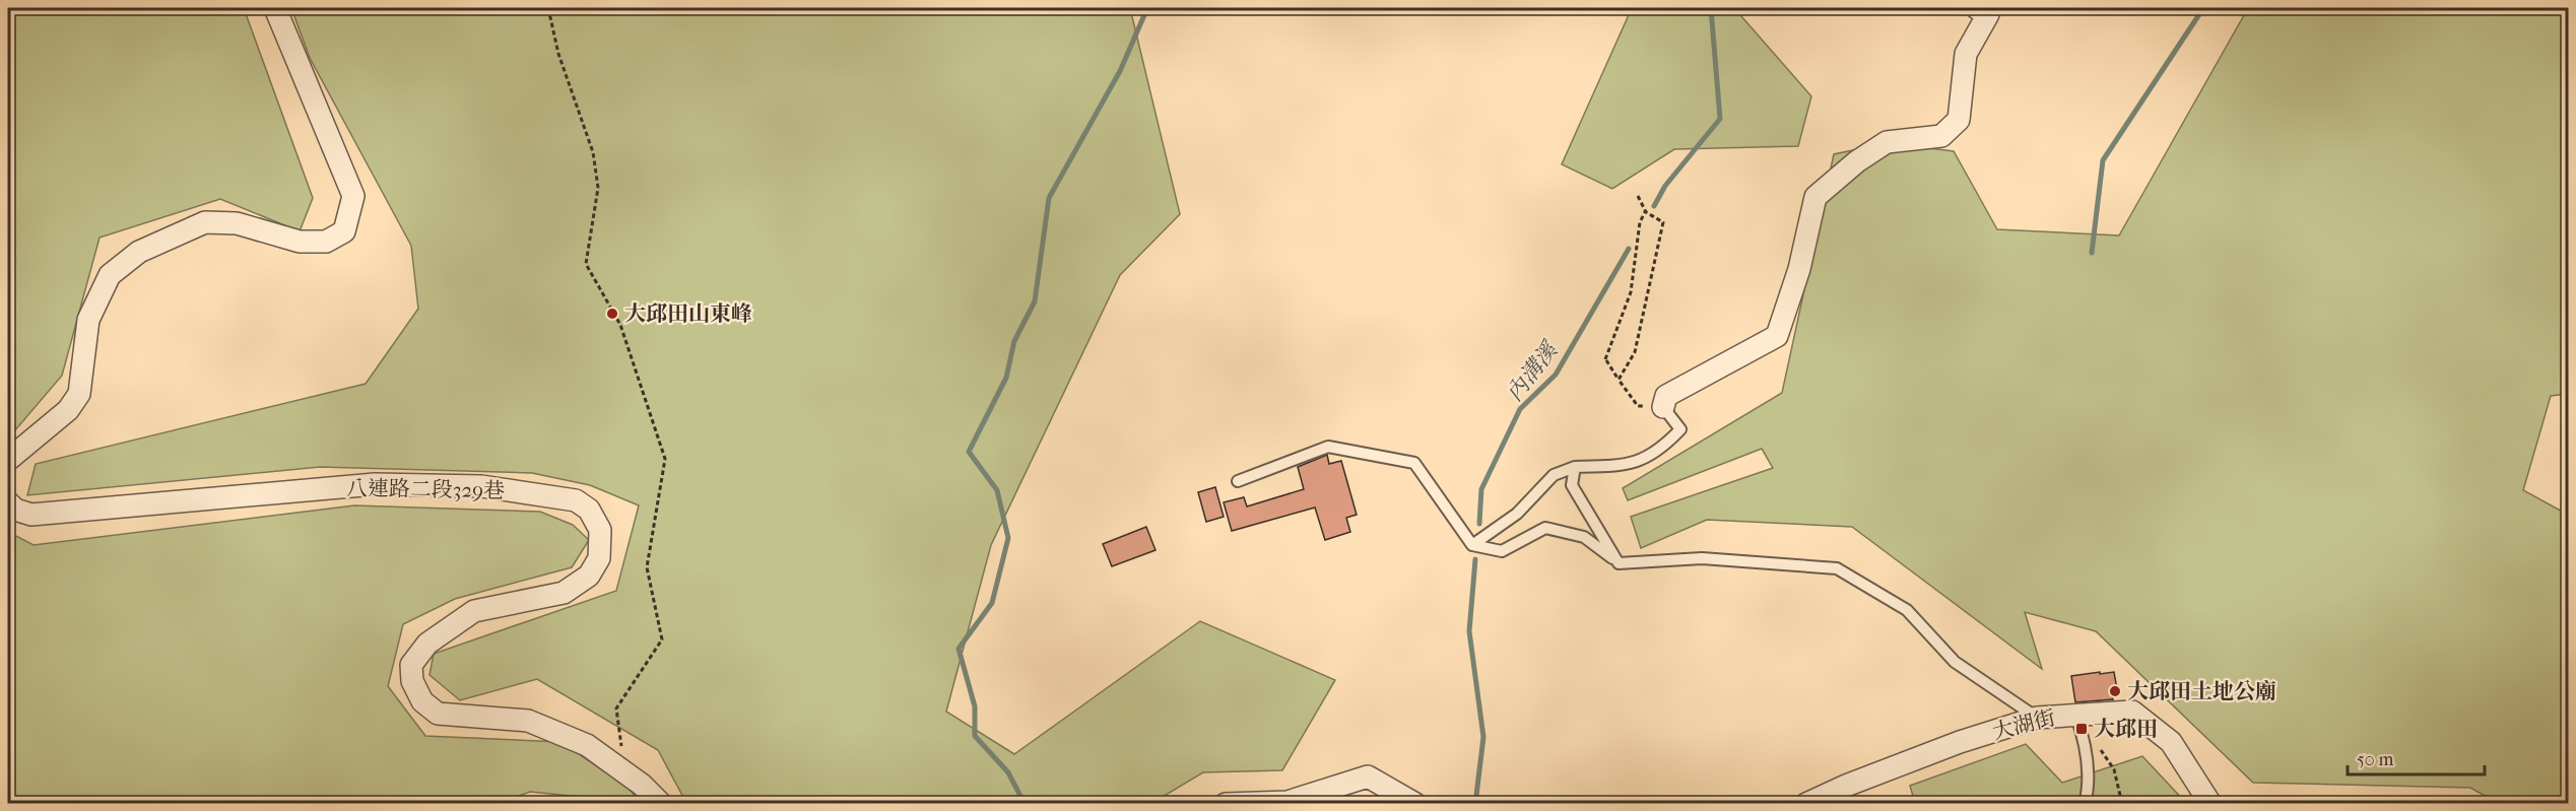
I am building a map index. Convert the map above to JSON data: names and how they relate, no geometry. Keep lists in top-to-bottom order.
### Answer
{
  "streets": {
    "street": ["八連路二段329巷", "大湖街"]
  },
  "water": ["內溝溪"],
  "places": {
    "other": ["大邱田山東峰", "大邱田土地公廟"],
    "transit": ["大邱田"]
  },
  "scale_bar": "50 m"
}
